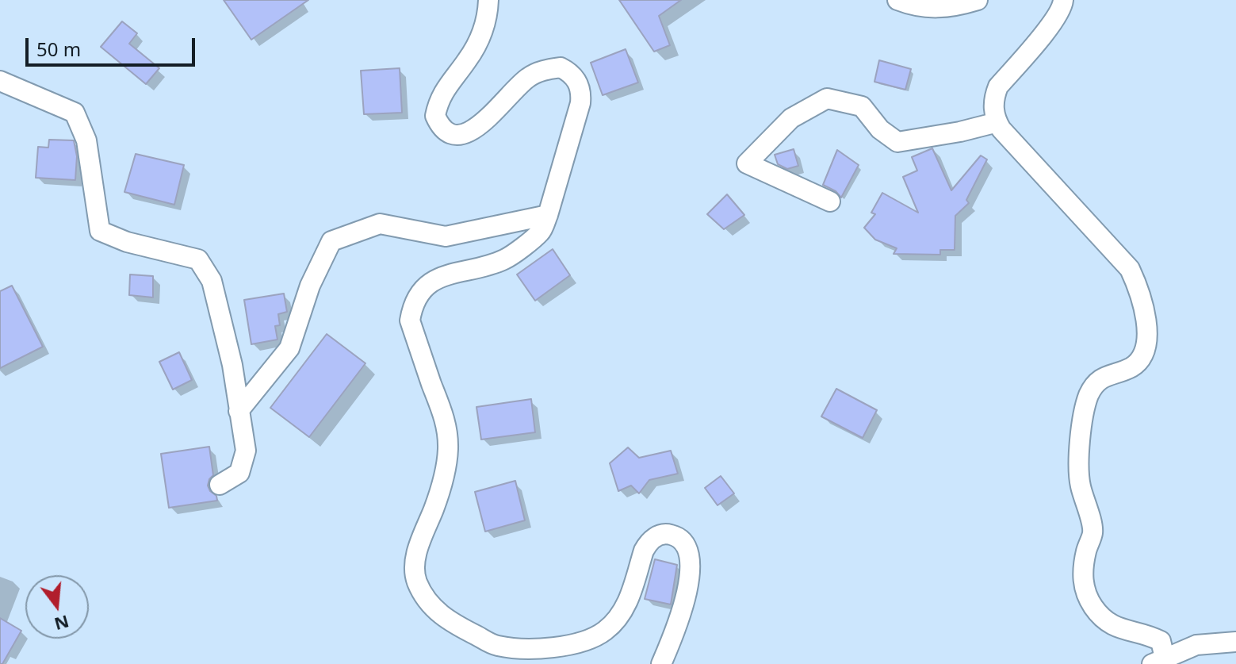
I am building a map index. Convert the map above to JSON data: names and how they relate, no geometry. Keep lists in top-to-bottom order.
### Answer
{
  "scale_bar": "50 m",
  "north": "bottom"
}
